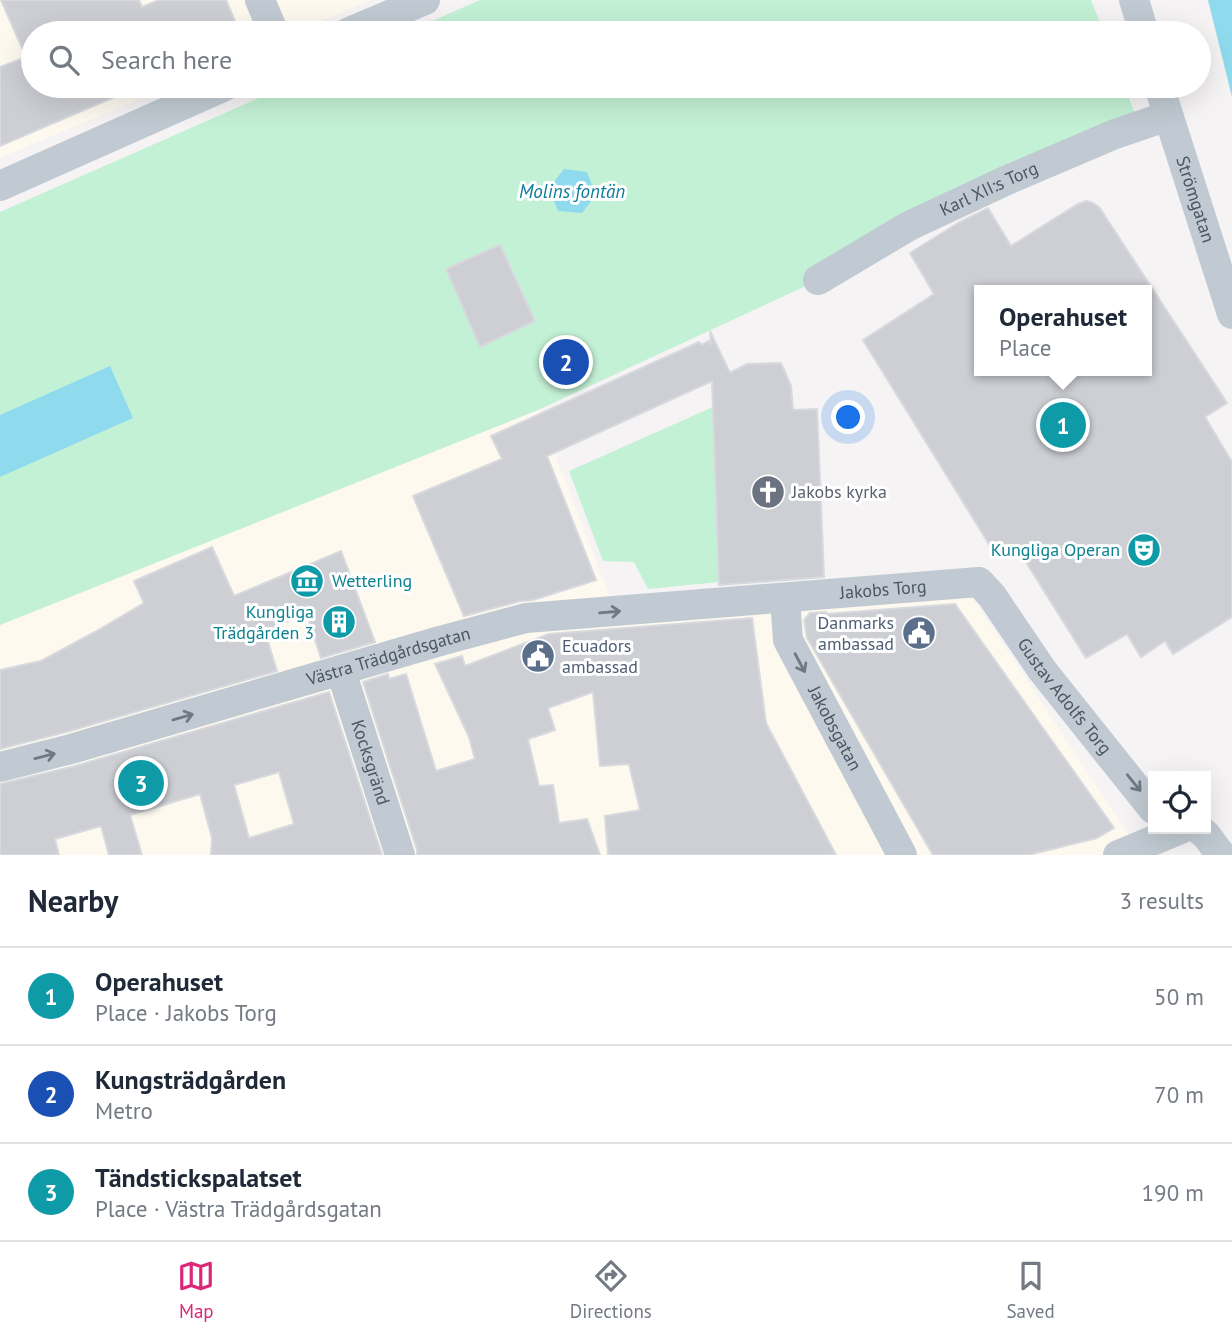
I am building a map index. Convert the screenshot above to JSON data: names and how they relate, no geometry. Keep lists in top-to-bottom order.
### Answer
{
  "streets": {
    "street": [
      "Karl XII:s Torg",
      "Strömgatan",
      "Jakobs Torg",
      "Västra Trädgårdsgatan",
      "Gustav Adolfs Torg",
      "Jakobsgatan",
      "Kocksgränd"
    ]
  },
  "crossings": [
    ["Karl XII:s Torg", "Strömgatan"],
    ["Jakobs Torg", "Västra Trädgårdsgatan"],
    ["Jakobs Torg", "Gustav Adolfs Torg"],
    ["Jakobs Torg", "Jakobsgatan"],
    ["Västra Trädgårdsgatan", "Jakobsgatan"],
    ["Västra Trädgårdsgatan", "Kocksgränd"]
  ],
  "one_way": ["Västra Trädgårdsgatan", "Gustav Adolfs Torg", "Jakobsgatan"],
  "water": ["Molins fontän"],
  "places": {
    "church": ["Jakobs kyrka"],
    "theatre": ["Kungliga Operan"],
    "museum": ["Wetterling"],
    "building": ["Kungliga Trädgården 3"],
    "public building": ["Danmarks ambassad", "Ecuadors ambassad"]
  },
  "page": {
    "search": "Search here",
    "popup": ["Operahuset", "Place"],
    "pins": ["2", "1", "3"],
    "heading": ["Nearby", "3 results"],
    "list": [
      {
        "mark": "1",
        "name": "Operahuset",
        "note": "Place · Jakobs Torg",
        "value": "50 m"
      },
      {
        "mark": "2",
        "name": "Kungsträdgården",
        "note": "Metro",
        "value": "70 m"
      },
      {
        "mark": "3",
        "name": "Tändstickspalatset",
        "note": "Place · Västra Trädgårdsgatan",
        "value": "190 m"
      }
    ],
    "nav": ["Map", "Directions", "Saved"]
  }
}
